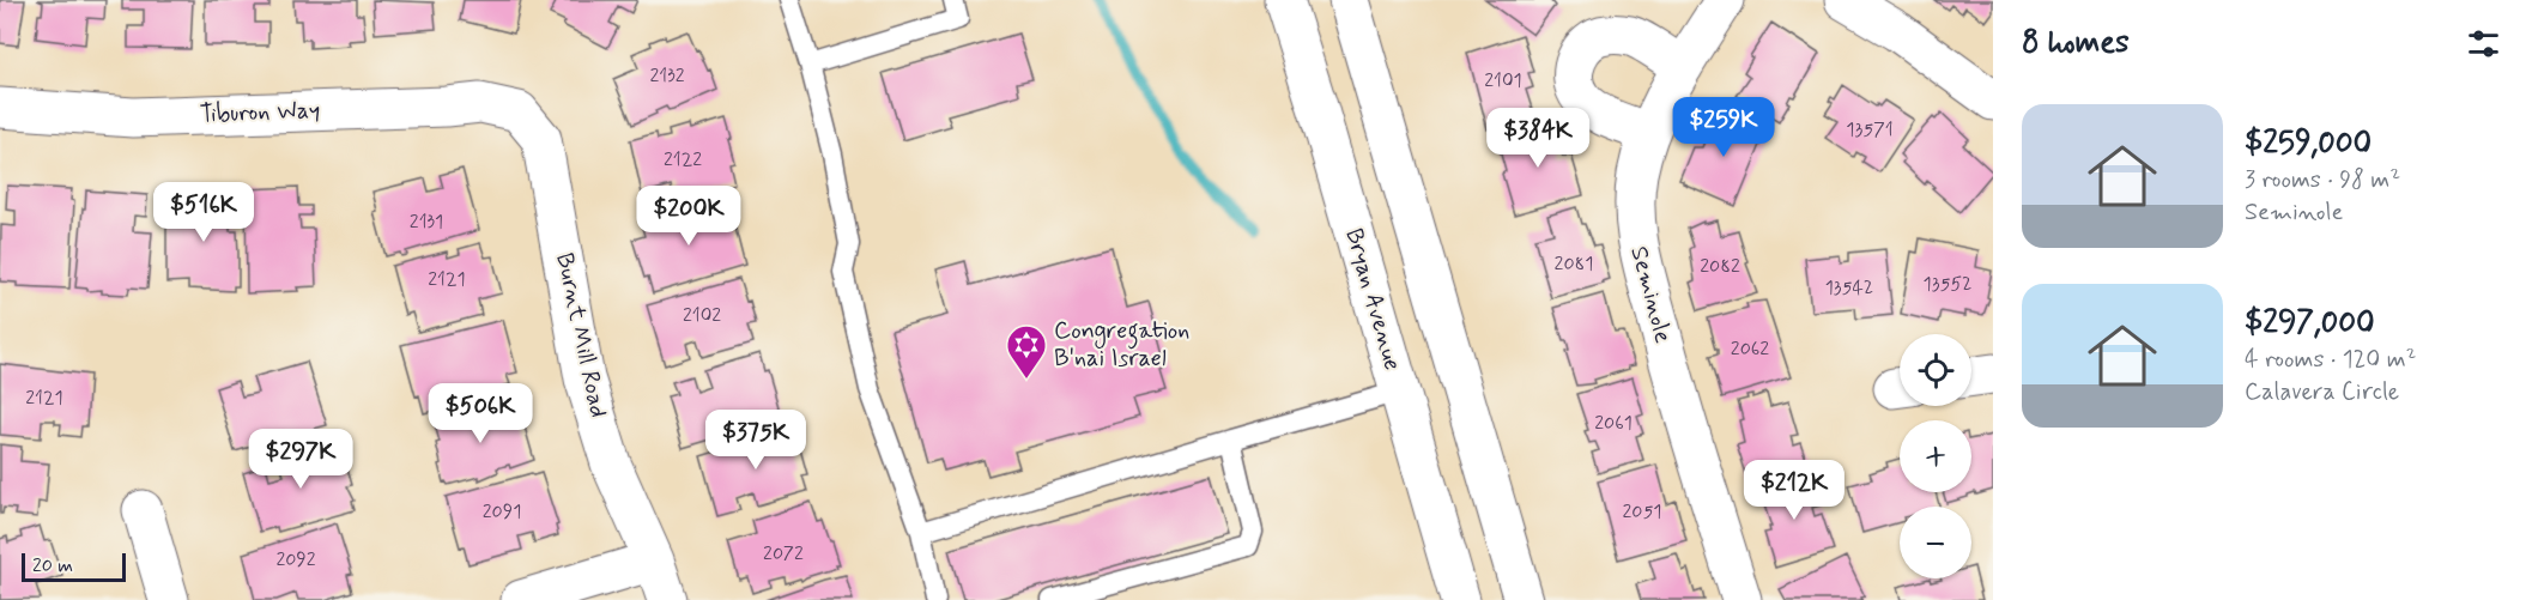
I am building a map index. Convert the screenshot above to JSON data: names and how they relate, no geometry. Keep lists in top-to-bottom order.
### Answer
{
  "streets": {
    "street": [
      "Tiburon Way",
      "Seminole",
      "Bryan Avenue",
      "Burnt Mill Road"
    ]
  },
  "crossings": [
    ["Tiburon Way", "Burnt Mill Road"]
  ],
  "places": {
    "synagogue": ["Congregation B'nai Israel"]
  },
  "house_numbers": [
    "2132",
    "2101",
    "13571",
    "2122",
    "2131",
    "2081",
    "2082",
    "2121",
    "13552",
    "13542",
    "2102",
    "2062",
    "2121",
    "2061",
    "2091",
    "2051",
    "2072",
    "2092"
  ],
  "scale_bar": "20 m",
  "page": {
    "heading": "8 homes",
    "list": [
      {
        "name": "$259,000",
        "note": "3 rooms · 98 m² · Seminole"
      },
      {
        "name": "$297,000",
        "note": "4 rooms · 120 m² · Calavera Circle"
      }
    ],
    "price": [
      "$259K",
      "$384K",
      "$516K",
      "$200K",
      "$506K",
      "$375K",
      "$297K",
      "$212K"
    ],
    "map_buttons": ["+", "−"],
    "scale": "20 m"
  }
}
